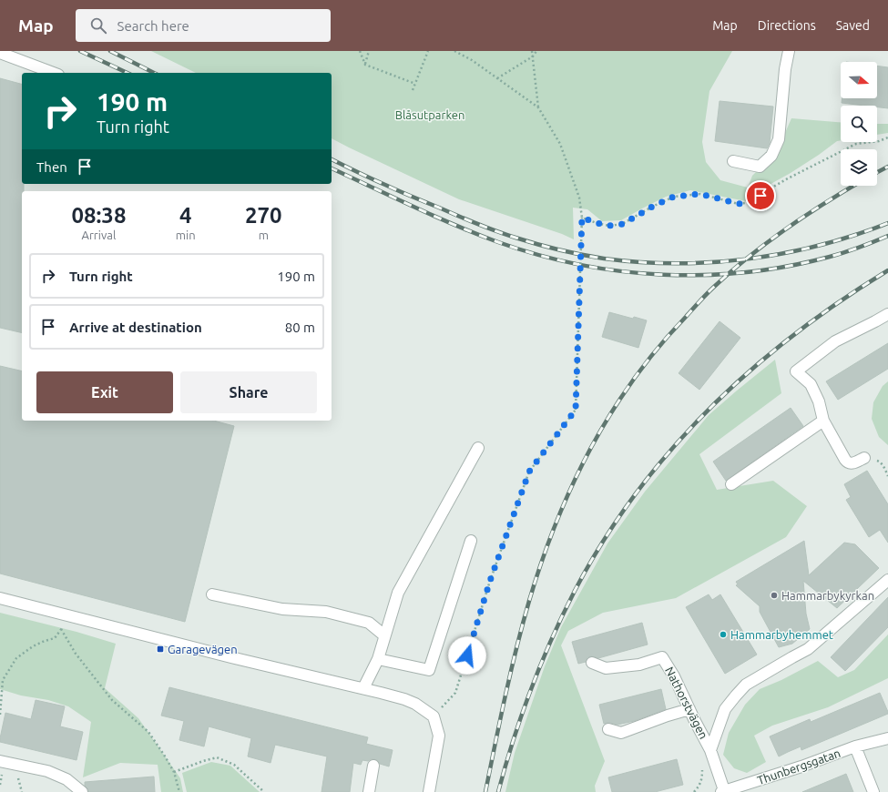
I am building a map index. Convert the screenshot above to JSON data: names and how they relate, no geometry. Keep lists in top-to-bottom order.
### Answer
{
  "streets": {
    "street": ["Nathorstvägen", "Thunbergsgatan"]
  },
  "crossings": [
    ["Nathorstvägen", "Thunbergsgatan"]
  ],
  "parks": ["Blåsutparken"],
  "places": {
    "other": ["Hammarbykyrkan", "Hammarbyhemmet"],
    "transit": ["Garagevägen"]
  },
  "north": "right",
  "page": {
    "header": "Map",
    "search": "Search here",
    "nav": ["Map", "Directions", "Saved"],
    "turn": ["190 m", "Turn right"],
    "then": "Then",
    "eta": [
      "08:38",
      "Arrival",
      "4",
      "min",
      "270",
      "m"
    ],
    "list": [
      {
        "name": "Turn right",
        "value": "190 m"
      },
      {
        "name": "Arrive at destination",
        "value": "80 m"
      }
    ],
    "buttons": ["Exit", "Share"]
  }
}
